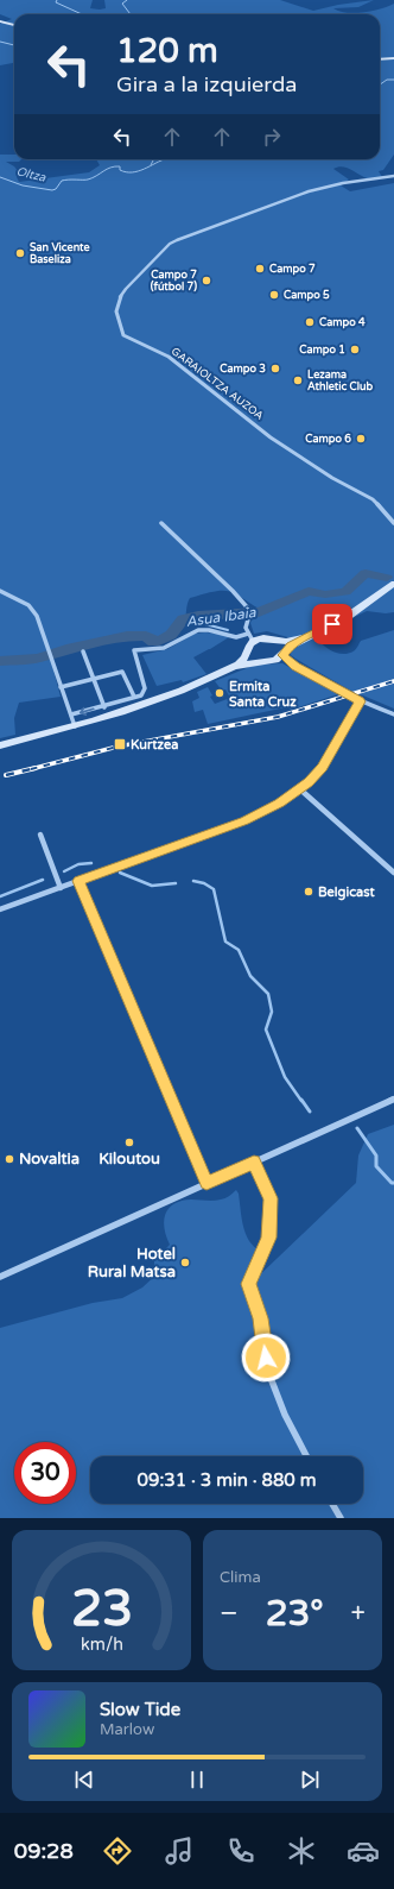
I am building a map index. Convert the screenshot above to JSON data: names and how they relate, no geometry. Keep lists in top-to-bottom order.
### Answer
{
  "streets": {
    "street": ["GARAIOLTZA AUZOA"]
  },
  "water": ["Oltza", "Asua Ibaia"],
  "places": {
    "other": [
      "San Vicente Baseliza",
      "Campo 7",
      "Campo 7 (fútbol 7)",
      "Campo 5",
      "Campo 4",
      "Campo 1",
      "Campo 3",
      "Lezama Athletic Club",
      "Campo 6",
      "Ermita Santa Cruz",
      "Belgicast",
      "Kiloutou",
      "Novaltia",
      "Hotel Rural Matsa"
    ],
    "transit": ["Kurtzea"]
  },
  "page": {
    "turn": ["120 m", "Gira a la izquierda"],
    "limit": "30",
    "trip": "09:31 · 3 min · 880 m",
    "tile": "Clima",
    "heat": ["−", "23°", "+"],
    "song": ["Slow Tide", "Marlow"],
    "tabs": "09:28",
    "gauge": ["23", "km/h"]
  }
}
